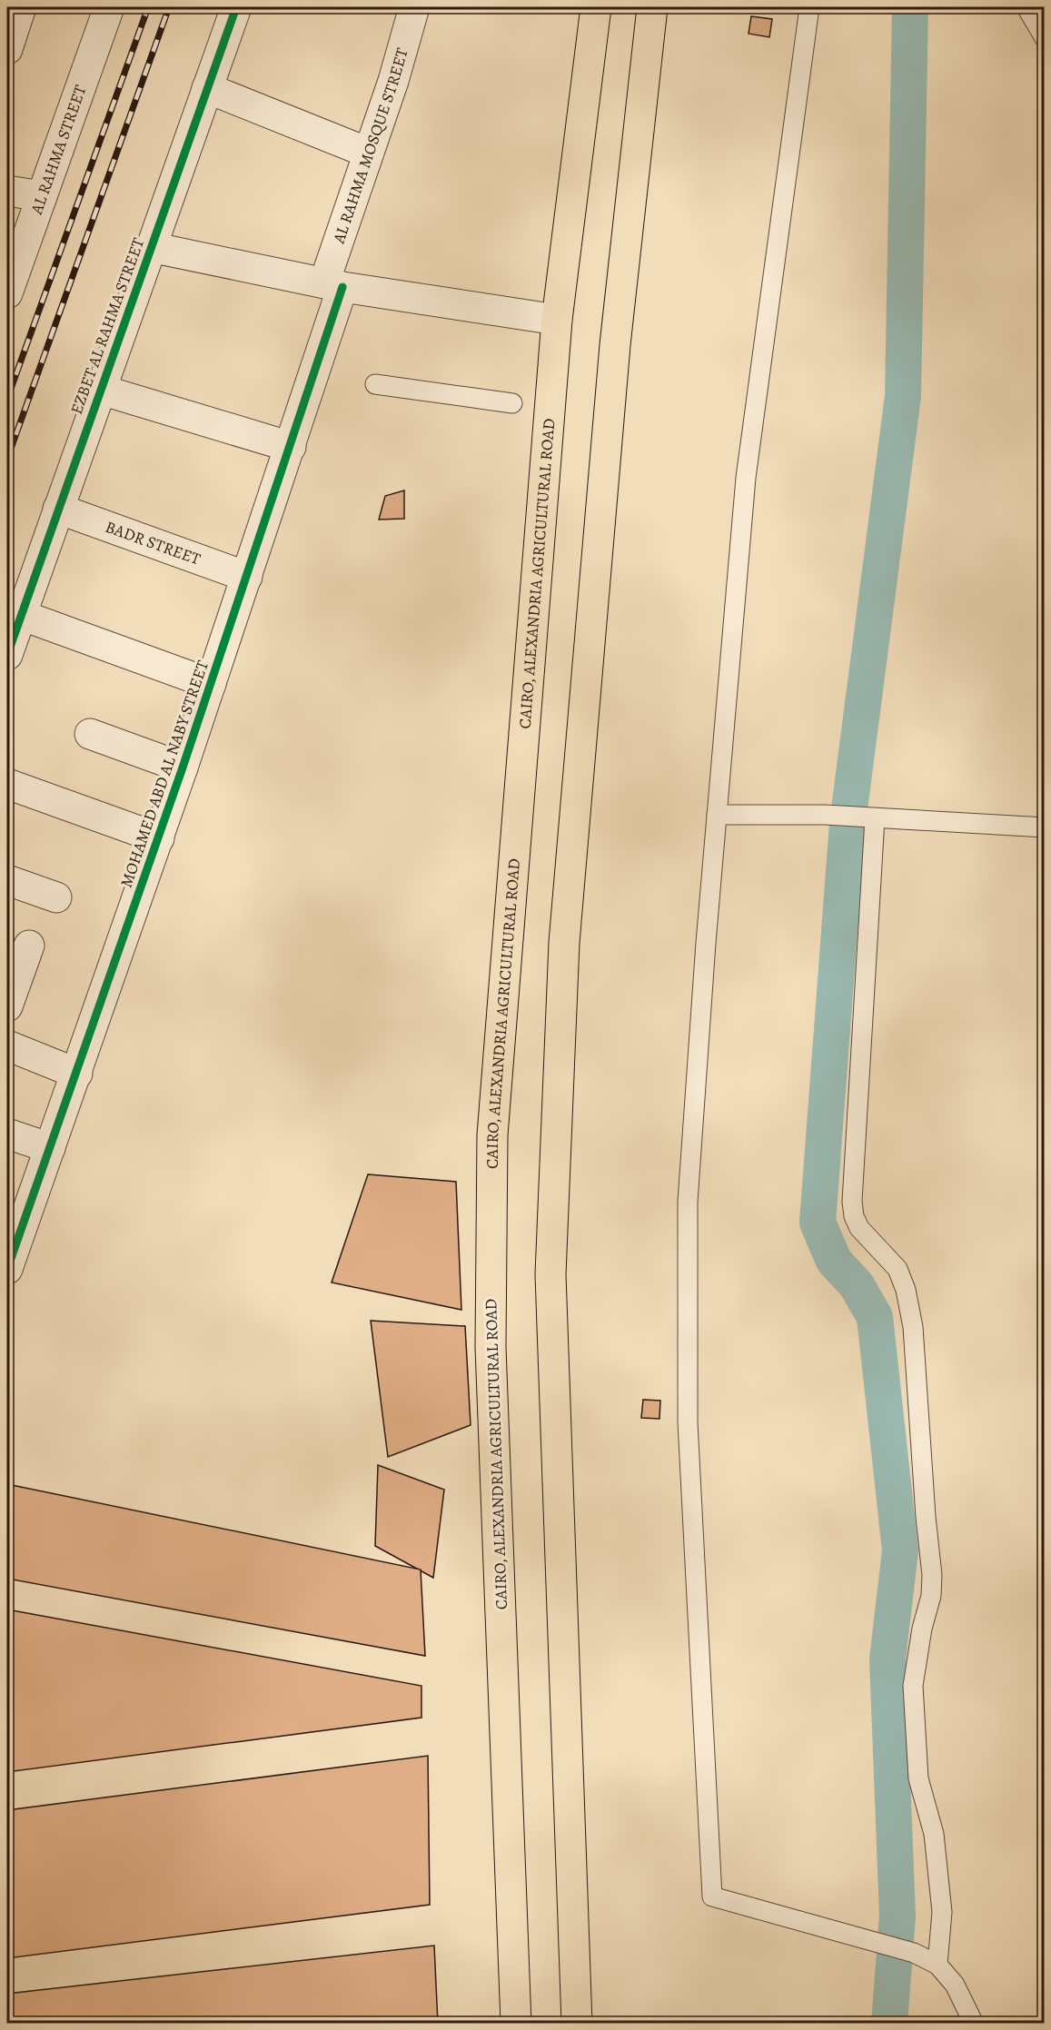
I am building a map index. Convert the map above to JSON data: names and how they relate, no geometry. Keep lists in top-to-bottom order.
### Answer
{
  "streets": {
    "highway": ["CAIRO, ALEXANDRIA AGRICULTURAL ROAD"],
    "street": [
      "AL RAHMA MOSQUE STREET",
      "AL RAHMA STREET",
      "EZBET AL RAHMA STREET",
      "BADR STREET",
      "MOHAMED ABD AL NABY STREET"
    ]
  },
  "crossings": [
    ["AL RAHMA MOSQUE STREET", "MOHAMED ABD AL NABY STREET"],
    ["EZBET AL RAHMA STREET", "BADR STREET"],
    ["BADR STREET", "MOHAMED ABD AL NABY STREET"]
  ]
}
